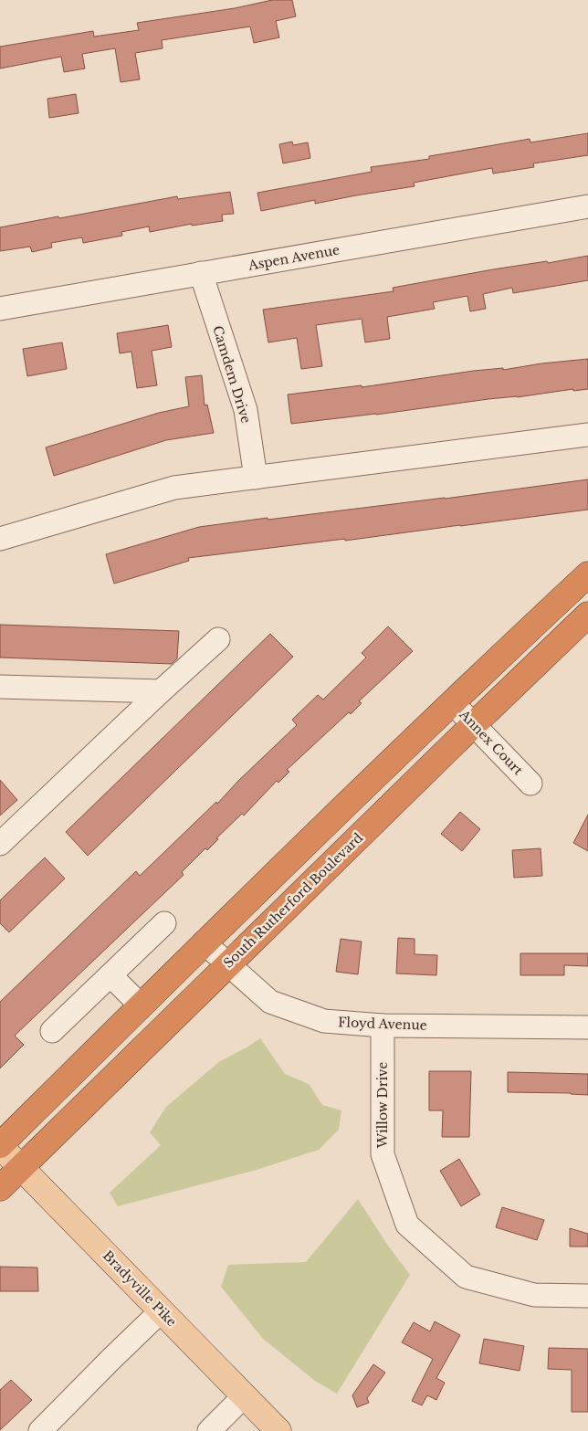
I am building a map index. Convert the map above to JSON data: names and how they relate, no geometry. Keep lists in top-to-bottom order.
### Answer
{
  "streets": {
    "highway": ["South Rutherford Boulevard"],
    "main road": ["Bradyville Pike"],
    "street": [
      "Aspen Avenue",
      "Camdem Drive",
      "Annex Court",
      "Floyd Avenue",
      "Willow Drive"
    ]
  },
  "crossings": [
    ["Aspen Avenue", "Camdem Drive"],
    ["Annex Court", "South Rutherford Boulevard"],
    ["South Rutherford Boulevard", "Floyd Avenue"],
    ["South Rutherford Boulevard", "Bradyville Pike"],
    ["Floyd Avenue", "Willow Drive"]
  ]
}
